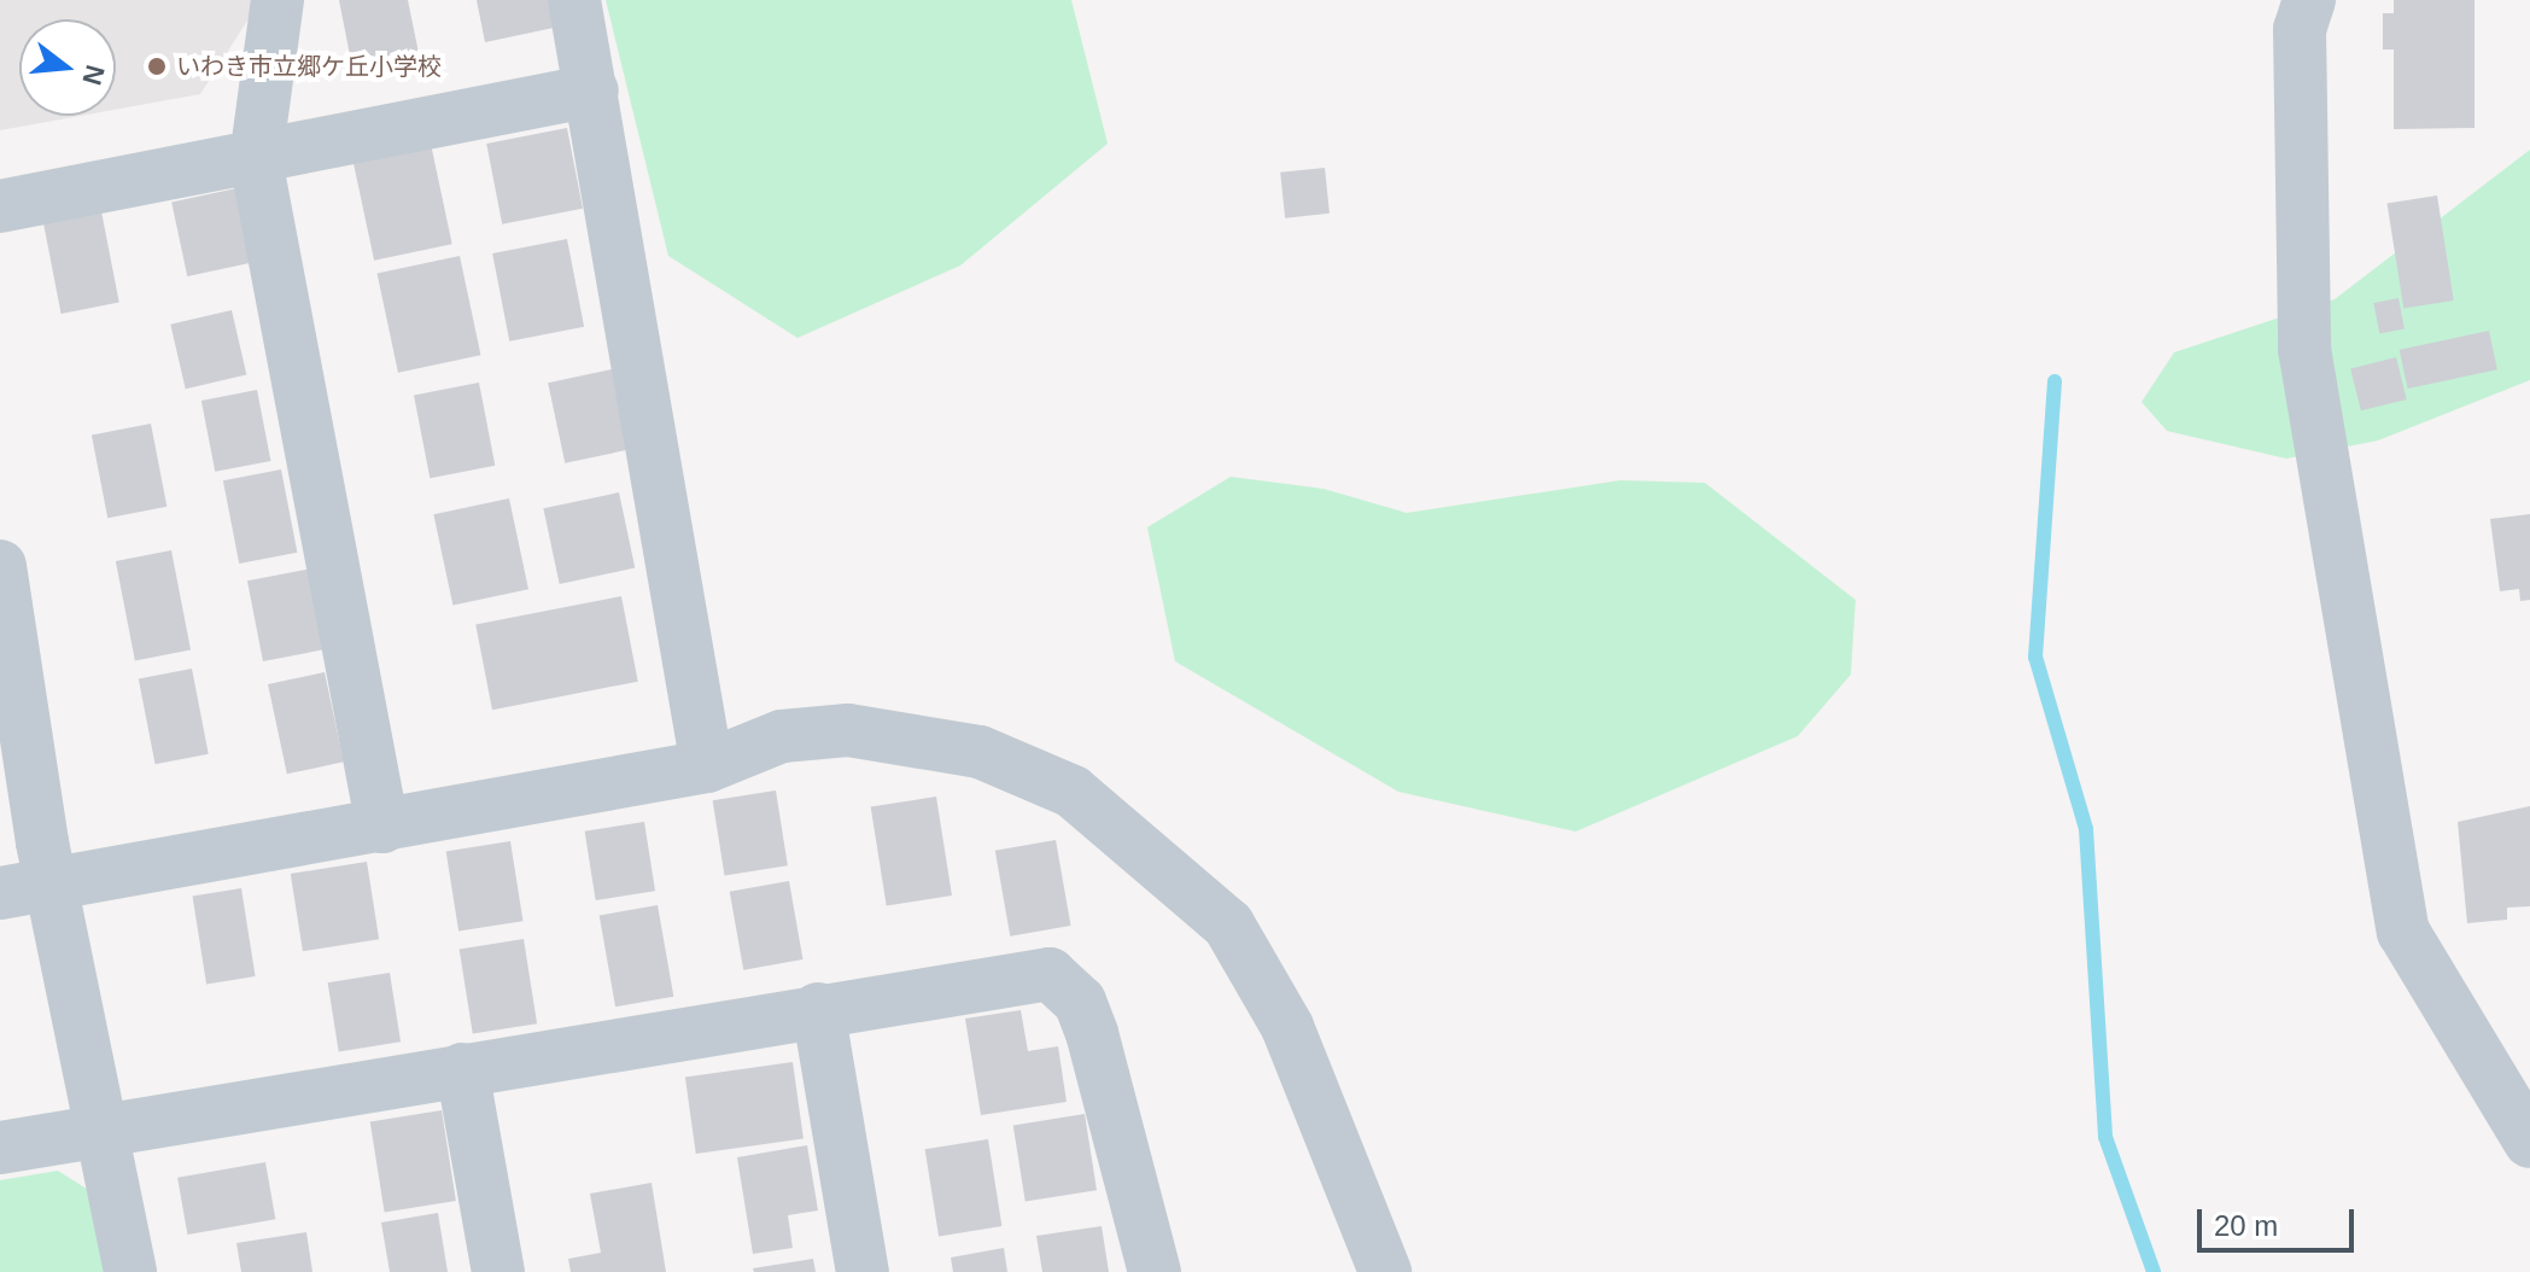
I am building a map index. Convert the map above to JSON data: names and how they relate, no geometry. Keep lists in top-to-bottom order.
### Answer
{
  "places": ["いわき市立郷ケ丘小学校"],
  "scale_bar": "20 m",
  "north": "right"
}
